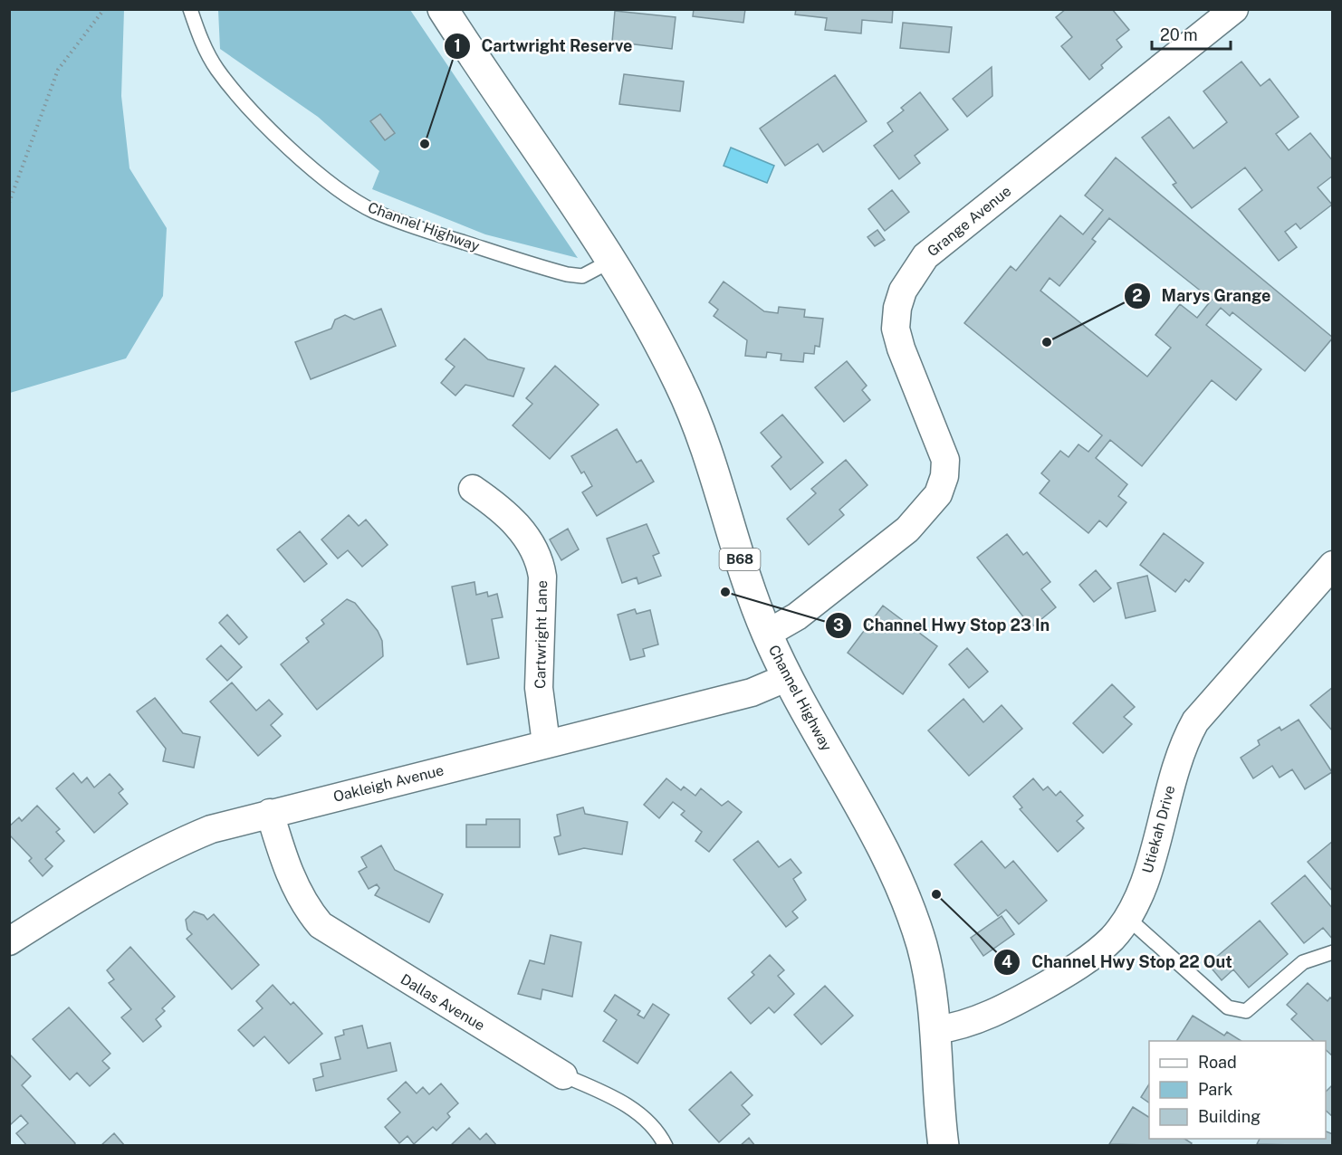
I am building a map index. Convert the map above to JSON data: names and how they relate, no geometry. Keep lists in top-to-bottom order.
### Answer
{
  "streets": {
    "main road": ["Channel Highway", "B68"],
    "street": [
      "Grange Avenue",
      "Cartwright Lane",
      "Oakleigh Avenue",
      "Utiekah Drive",
      "Dallas Avenue"
    ]
  },
  "crossings": [
    ["Grange Avenue", "Channel Highway"],
    ["Channel Highway", "Oakleigh Avenue"],
    ["Channel Highway", "Utiekah Drive"],
    ["Cartwright Lane", "Oakleigh Avenue"],
    ["Oakleigh Avenue", "Dallas Avenue"]
  ],
  "places": [
    "Cartwright Reserve",
    "Marys Grange",
    "Channel Hwy Stop 23 In",
    "Channel Hwy Stop 22 Out"
  ],
  "legend": ["Road", "Park", "Building"],
  "scale_bar": "20 m"
}
